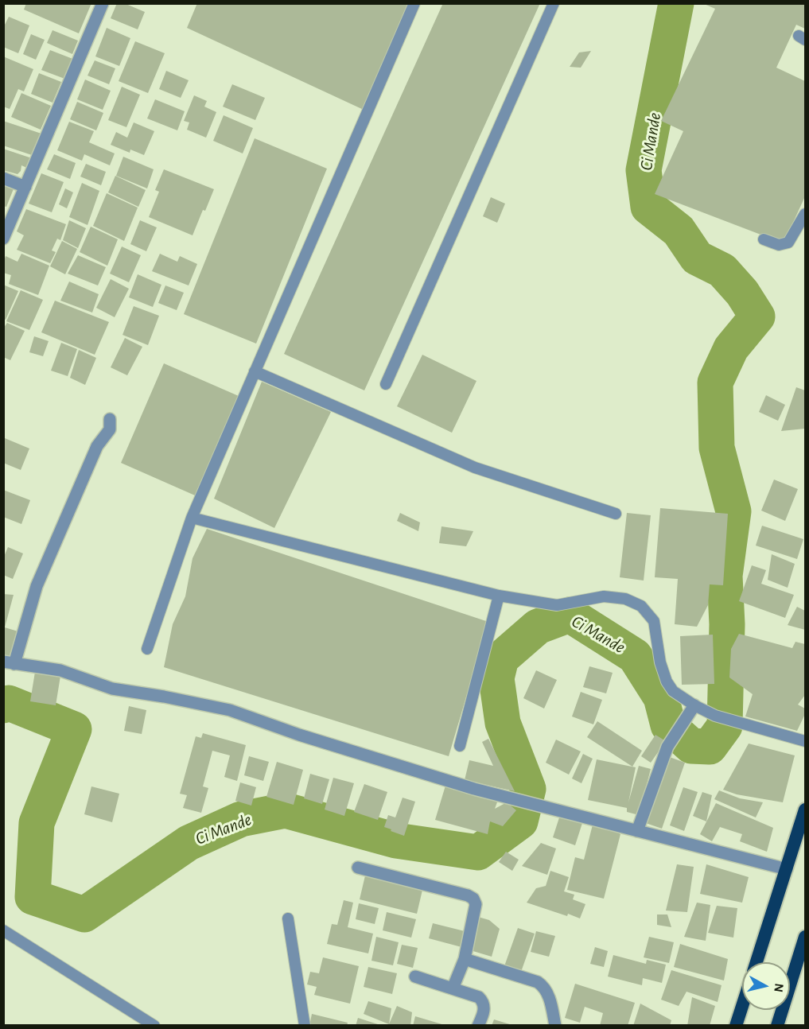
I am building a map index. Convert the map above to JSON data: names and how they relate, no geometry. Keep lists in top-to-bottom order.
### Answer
{
  "water": ["Ci Mande"],
  "north": "right"
}
